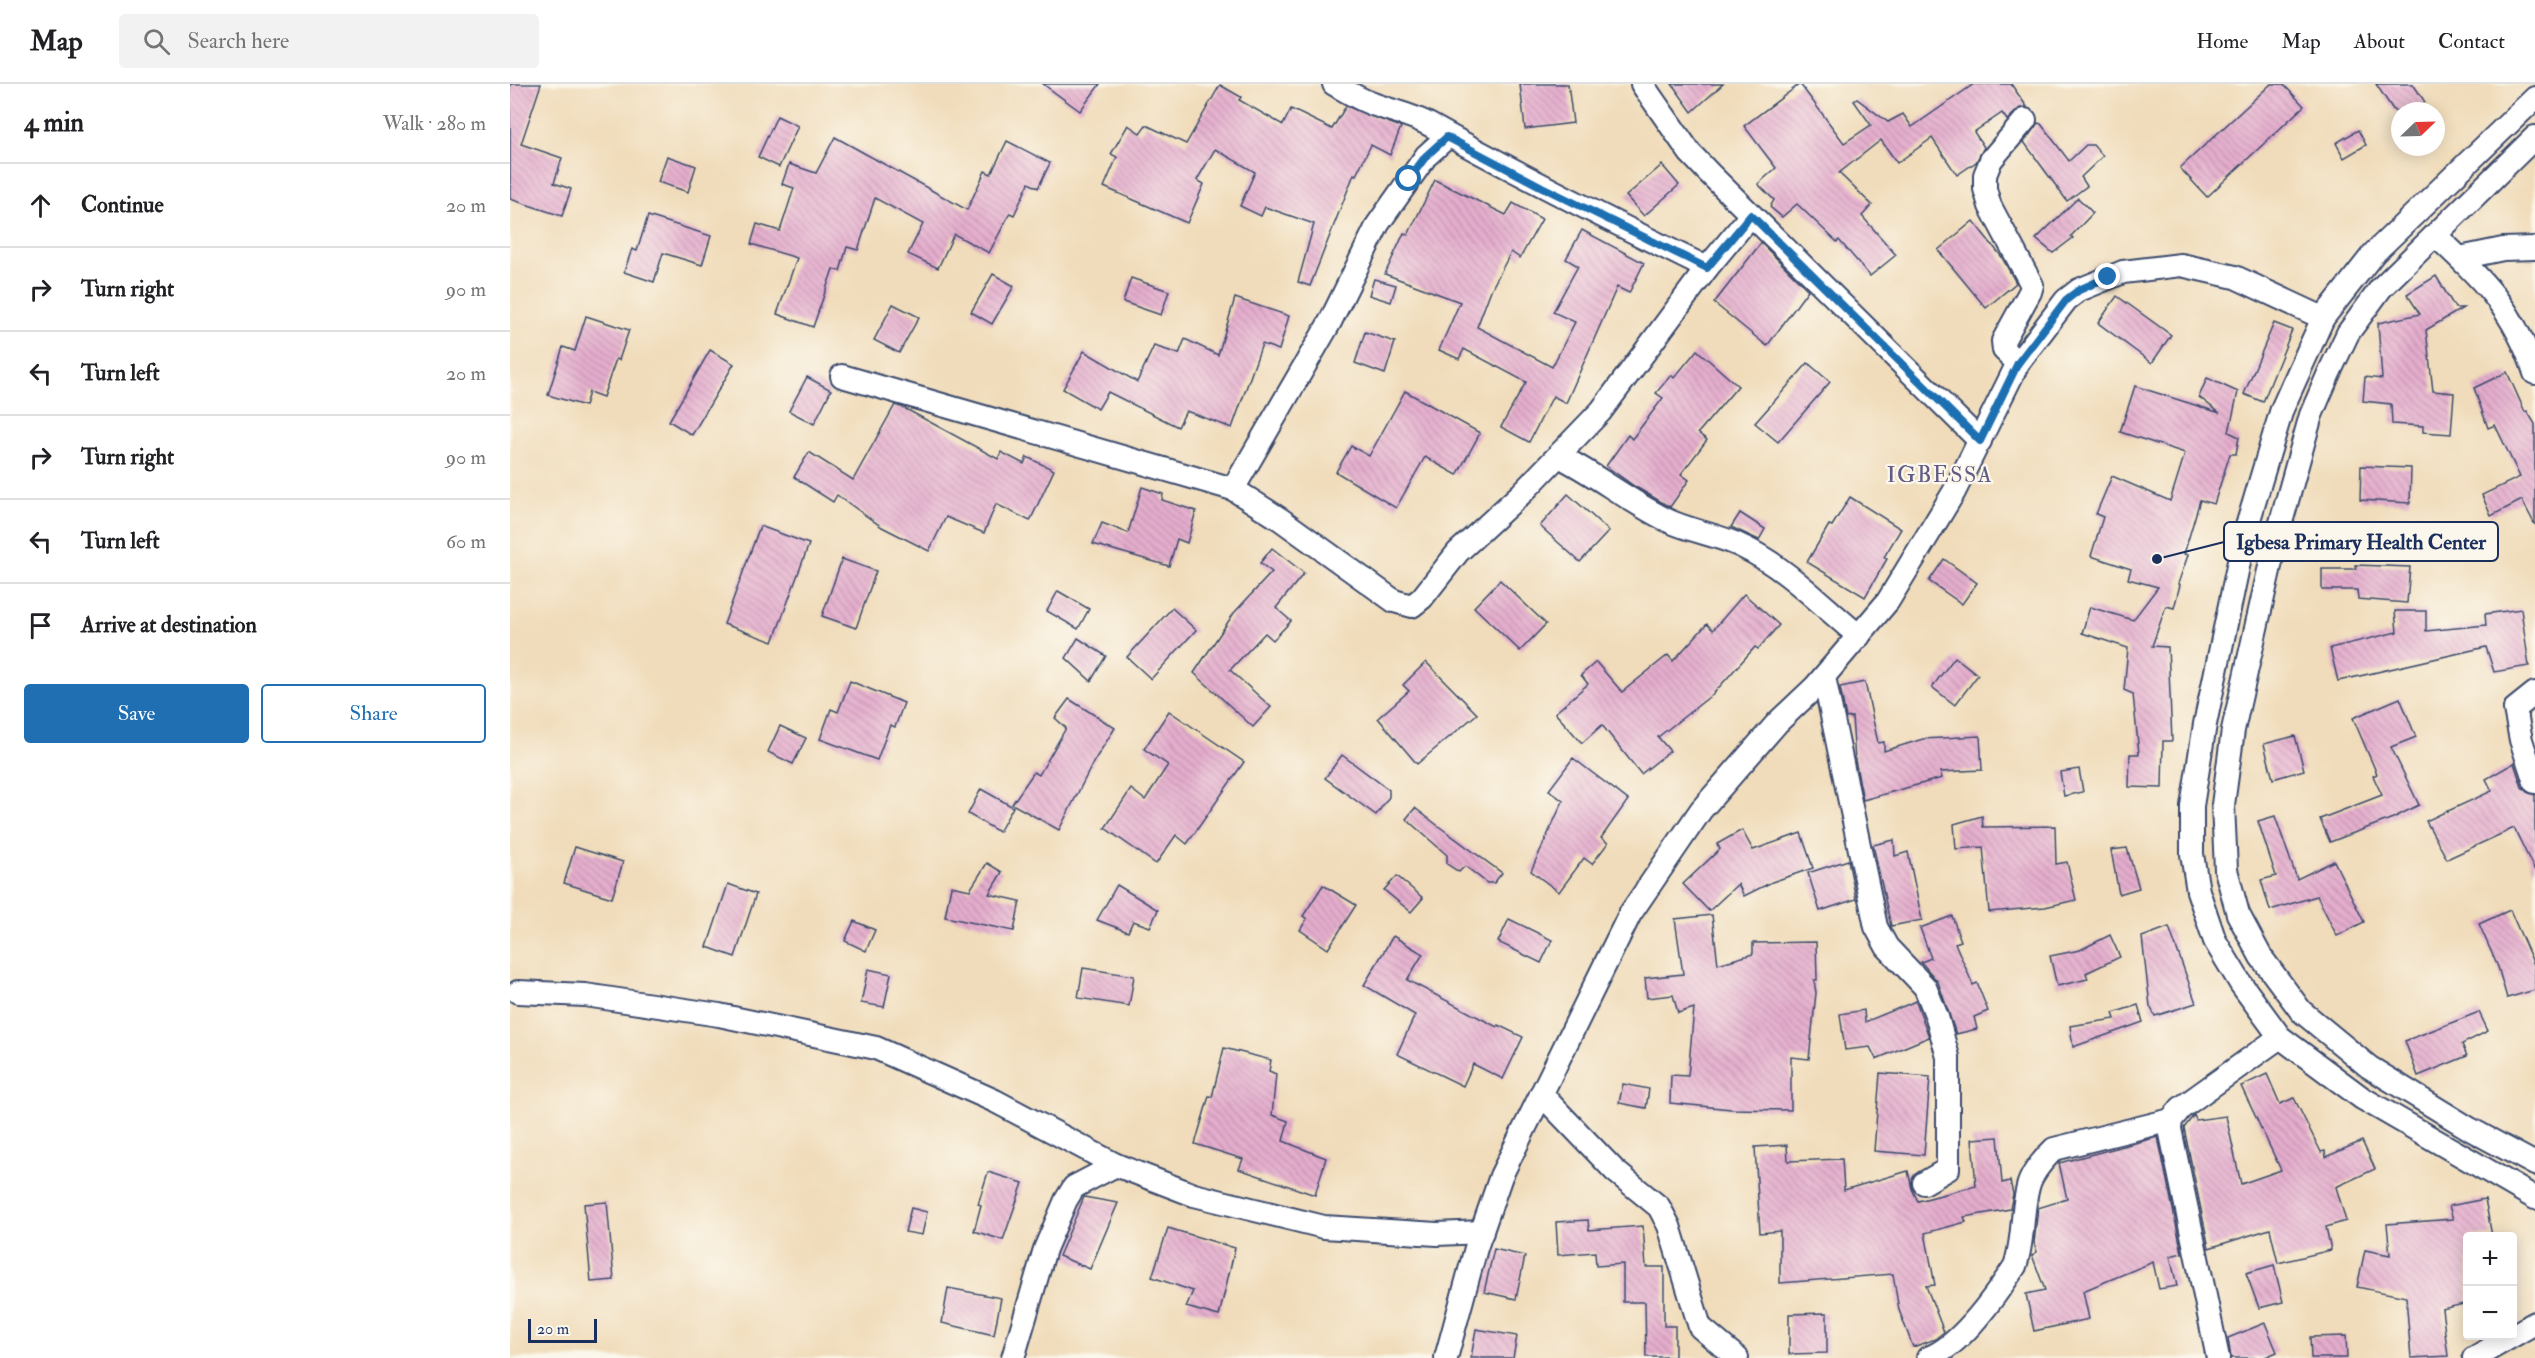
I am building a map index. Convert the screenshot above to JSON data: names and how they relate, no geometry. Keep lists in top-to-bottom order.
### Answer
{
  "districts": ["IGBESSA"],
  "places": ["Igbesa Primary Health Center"],
  "scale_bar": "20 m",
  "north": "top right",
  "page": {
    "header": "Map",
    "search": "Search here",
    "nav": [
      "Home",
      "Map",
      "About",
      "Contact"
    ],
    "heading": ["4 min", "Walk · 280 m"],
    "list": [
      ["Continue", "20 m"],
      ["Turn right", "90 m"],
      ["Turn left", "20 m"],
      ["Turn right", "90 m"],
      ["Turn left", "60 m"],
      "Arrive at destination"
    ],
    "buttons": ["Save", "Share"],
    "map_buttons": ["+", "−"],
    "scale": "20 m"
  }
}
